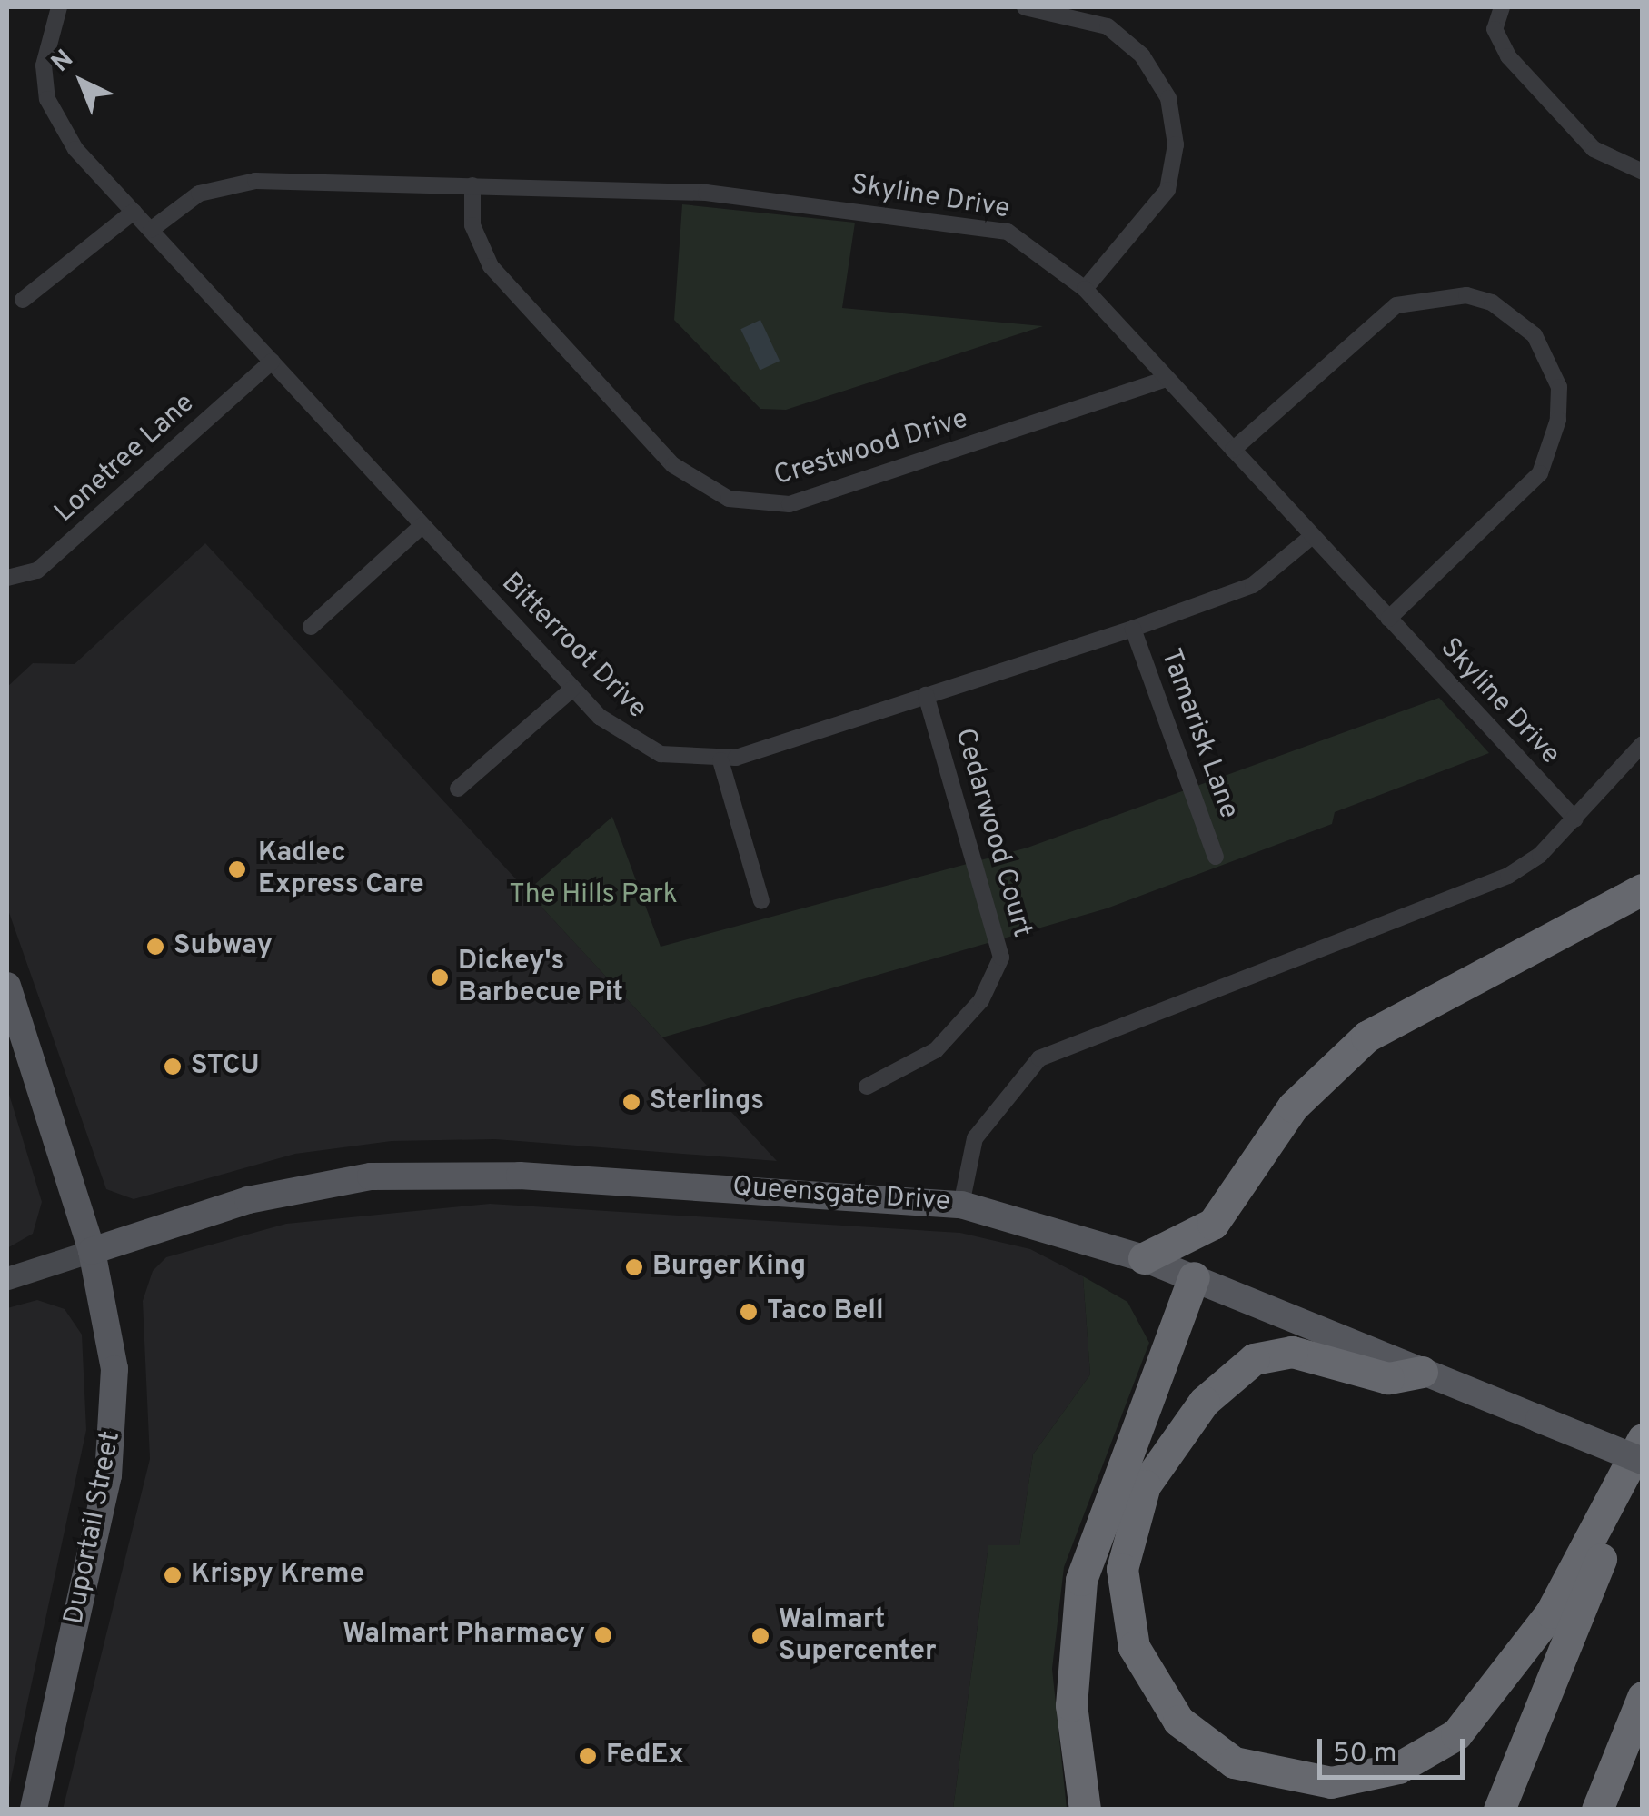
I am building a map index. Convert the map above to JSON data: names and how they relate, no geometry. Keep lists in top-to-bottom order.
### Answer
{
  "streets": {
    "main road": ["Queensgate Drive", "Duportail Street"],
    "street": [
      "Skyline Drive",
      "Crestwood Drive",
      "Lonetree Lane",
      "Bitterroot Drive",
      "Tamarisk Lane",
      "Cedarwood Court"
    ]
  },
  "crossings": [
    ["Skyline Drive", "Crestwood Drive"],
    ["Skyline Drive", "Bitterroot Drive"],
    ["Lonetree Lane", "Bitterroot Drive"],
    ["Bitterroot Drive", "Tamarisk Lane"],
    ["Bitterroot Drive", "Cedarwood Court"],
    ["Queensgate Drive", "Duportail Street"]
  ],
  "parks": ["The Hills Park"],
  "places": [
    "Kadlec Express Care",
    "Subway",
    "Dickey's Barbecue Pit",
    "STCU",
    "Sterlings",
    "Burger King",
    "Taco Bell",
    "Krispy Kreme",
    "Walmart Pharmacy",
    "Walmart Supercenter",
    "FedEx"
  ],
  "scale_bar": "50 m",
  "north": "top left"
}
